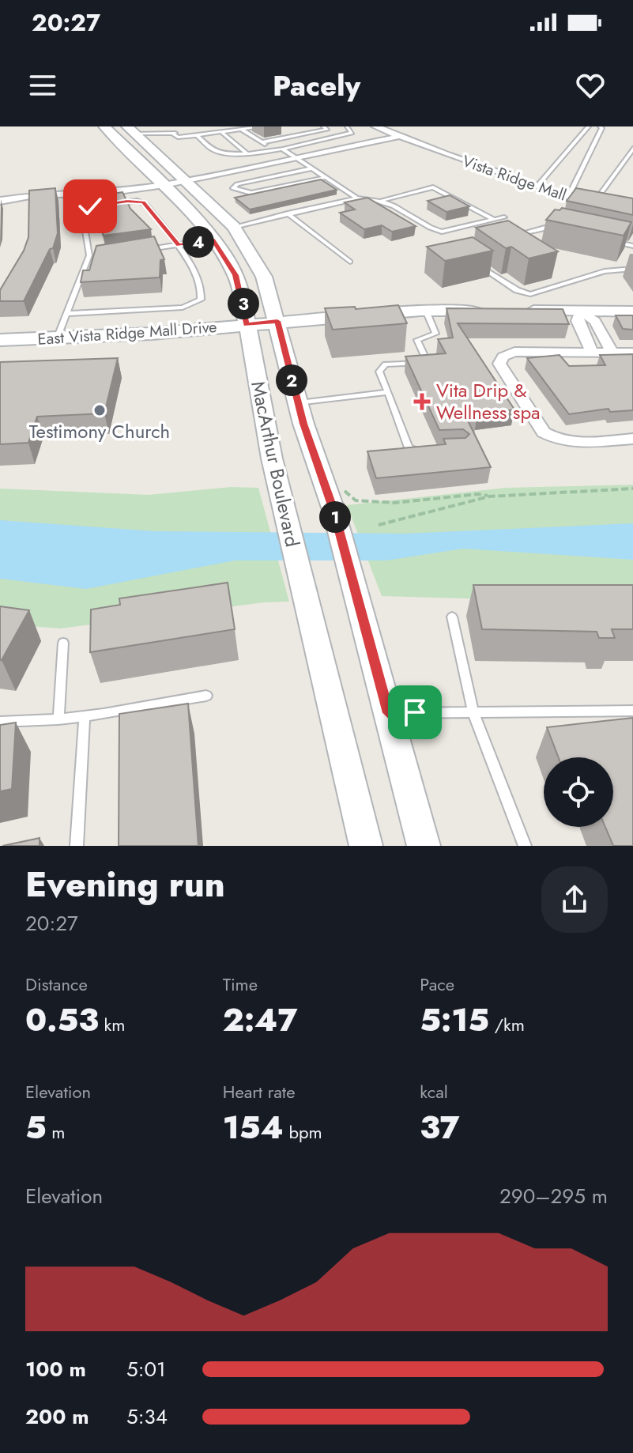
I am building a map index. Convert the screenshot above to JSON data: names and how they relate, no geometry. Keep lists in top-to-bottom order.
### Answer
{
  "streets": {
    "main road": ["East Vista Ridge Mall Drive", "MacArthur Boulevard"],
    "street": ["Vista Ridge Mall"]
  },
  "crossings": [
    ["East Vista Ridge Mall Drive", "MacArthur Boulevard"]
  ],
  "places": {
    "health": ["Vita Drip & Wellness spa"],
    "other": ["Testimony Church"]
  },
  "page": {
    "status": "20:27",
    "header": "Pacely",
    "pins": [
      "4",
      "3",
      "2",
      "1"
    ],
    "heading": ["Evening run", "20:27"],
    "stats": [
      ["Distance", "0.53 km"],
      ["Time", "2:47"],
      ["Pace", "5:15 /km"],
      ["Elevation", "5 m"],
      ["Heart rate", "154 bpm"],
      ["kcal", "37"]
    ],
    "chart": ["Elevation", "290–295 m"],
    "list": [
      {
        "name": "100 m",
        "note": "5:01"
      },
      {
        "name": "200 m",
        "note": "5:34"
      }
    ]
  }
}
